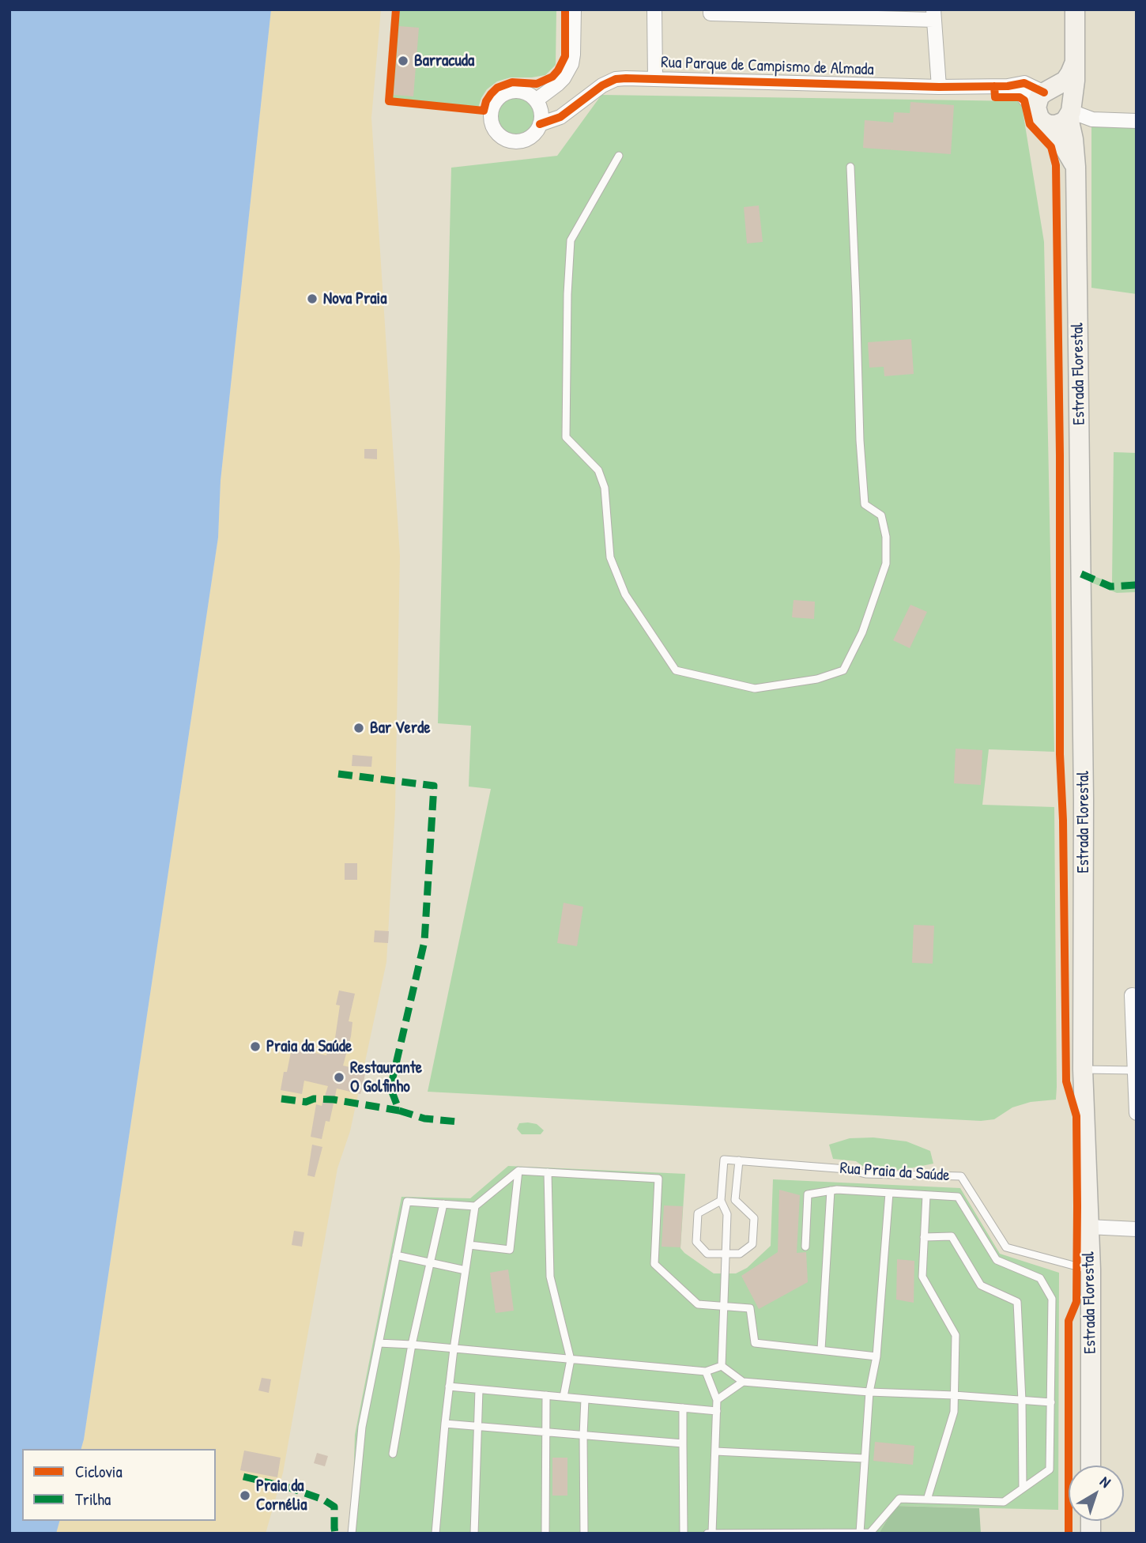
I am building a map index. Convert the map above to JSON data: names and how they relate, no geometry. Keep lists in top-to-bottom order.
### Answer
{
  "streets": {
    "main road": ["Estrada Florestal"],
    "street": ["Rua Parque de Campismo de Almada"],
    "lane": ["Rua Praia da Saúde"]
  },
  "crossings": [
    ["Rua Parque de Campismo de Almada", "Estrada Florestal"],
    ["Estrada Florestal", "Rua Praia da Saúde"]
  ],
  "places": [
    "Barracuda",
    "Nova Praia",
    "Bar Verde",
    "Praia da Saúde",
    "Restaurante O Golfinho",
    "Praia da Cornélia"
  ],
  "legend": ["Ciclovia", "Trilha"],
  "north": "top right"
}
